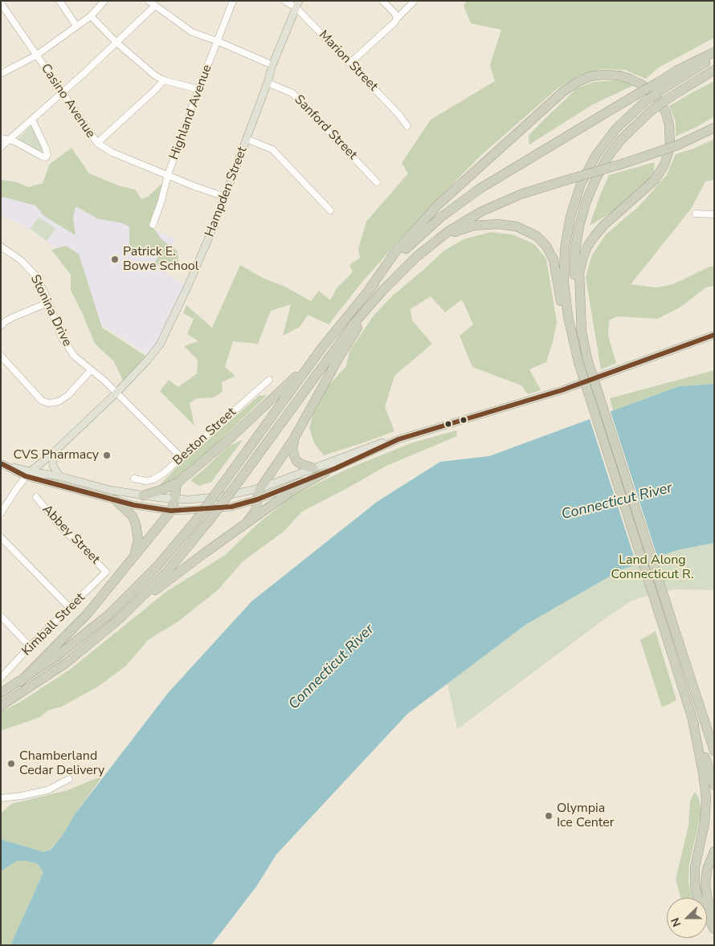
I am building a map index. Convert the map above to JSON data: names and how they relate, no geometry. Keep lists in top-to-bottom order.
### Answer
{
  "streets": {
    "main road": ["Hampden Street"],
    "street": [
      "Marion Street",
      "Casino Avenue",
      "Highland Avenue",
      "Sanford Street",
      "Stonina Drive",
      "Beston Street",
      "Abbey Street",
      "Kimball Street"
    ]
  },
  "crossings": [
    ["Marion Street", "Hampden Street"],
    ["Casino Avenue", "Highland Avenue"],
    ["Casino Avenue", "Hampden Street"],
    ["Sanford Street", "Hampden Street"],
    ["Hampden Street", "Stonina Drive"],
    ["Stonina Drive", "Beston Street"],
    ["Abbey Street", "Kimball Street"]
  ],
  "water": ["Connecticut River"],
  "parks": ["Land Along Connecticut R."],
  "places": [
    "Patrick E. Bowe School",
    "CVS Pharmacy",
    "Chamberland Cedar Delivery",
    "Olympia Ice Center"
  ],
  "north": "left"
}
